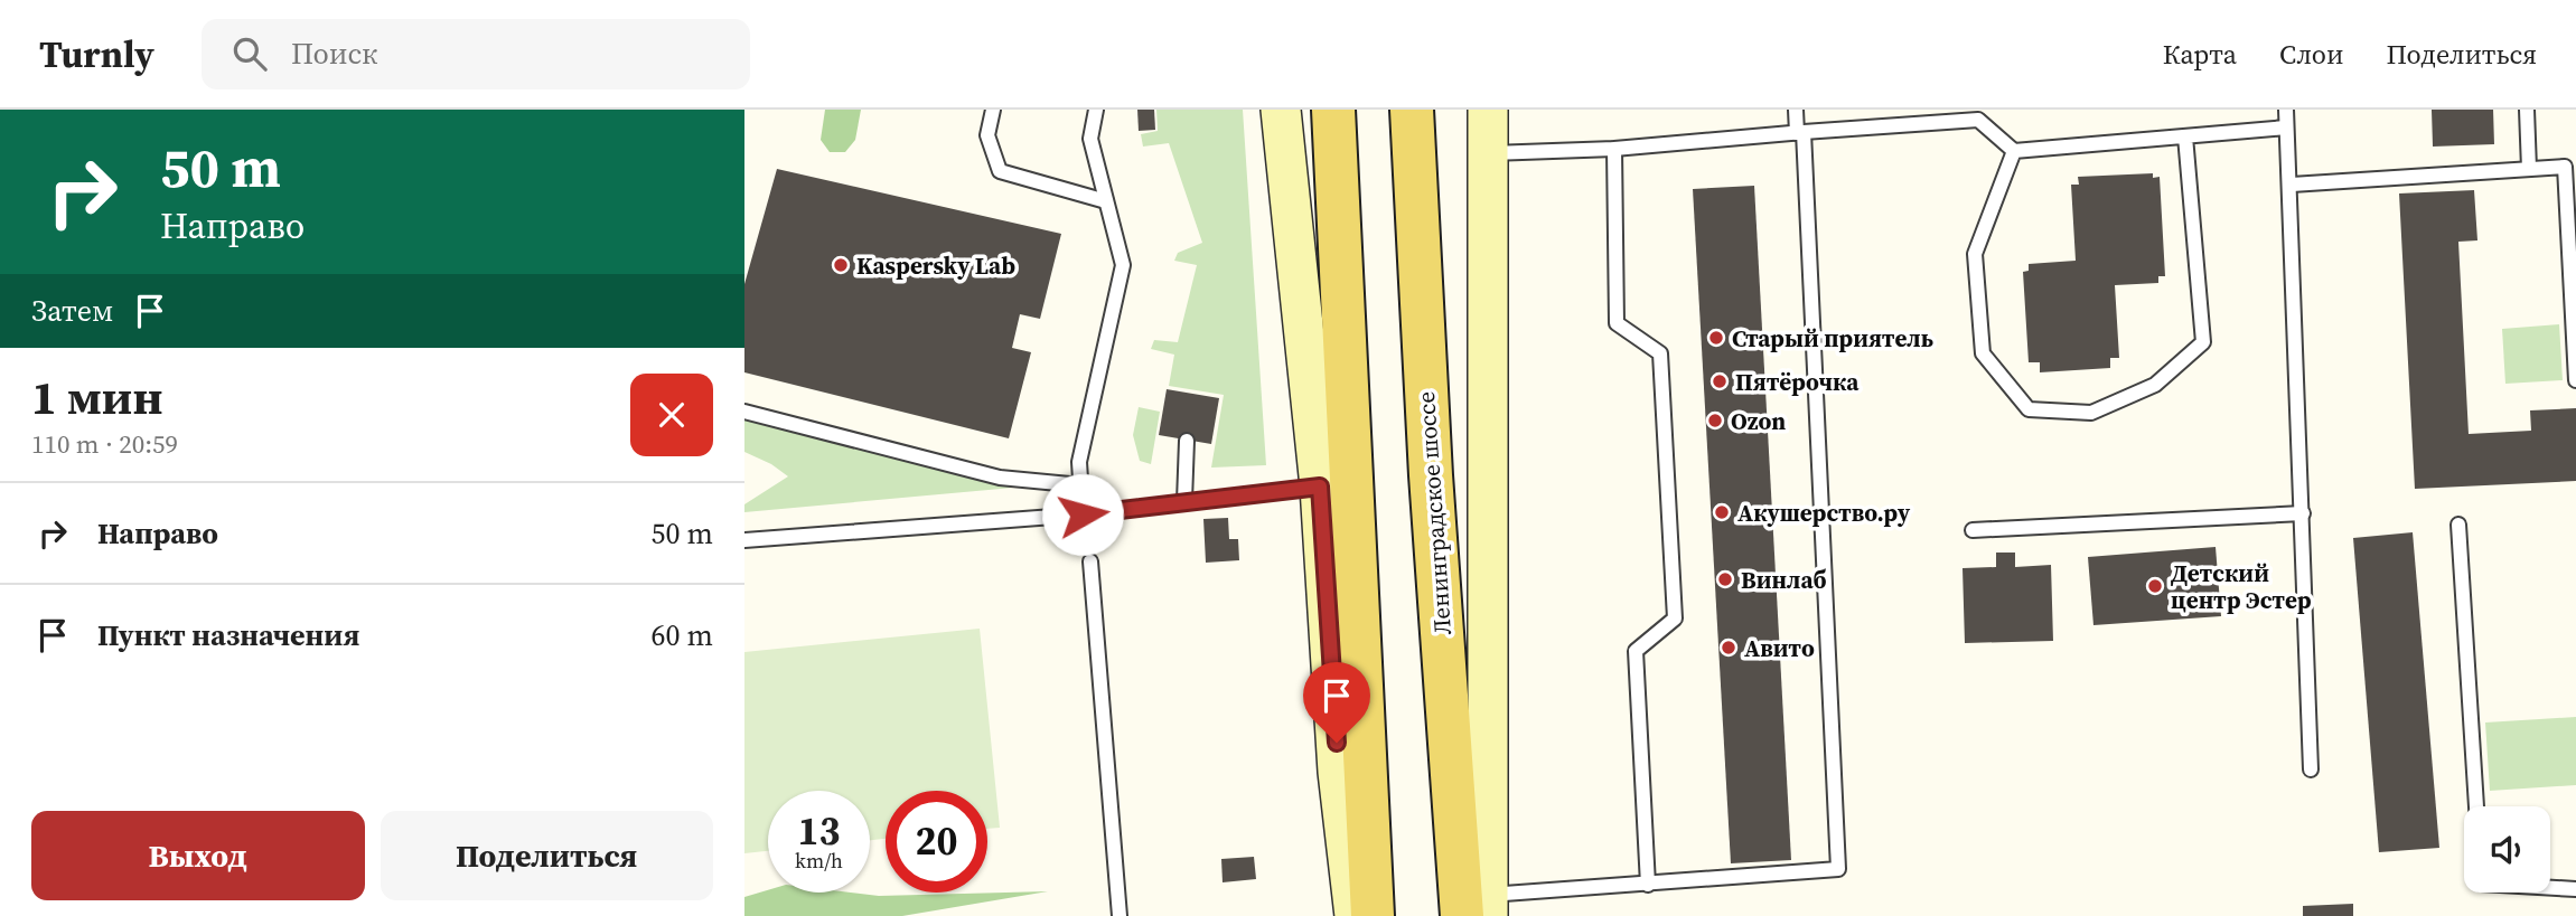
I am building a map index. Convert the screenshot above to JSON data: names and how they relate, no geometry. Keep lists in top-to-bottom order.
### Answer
{
  "streets": {
    "main road": ["Ленинградское шоссе"]
  },
  "places": [
    "Kaspersky Lab",
    "Старый приятель",
    "Пятёрочка",
    "Ozon",
    "Акушерство.ру",
    "Винлаб",
    "Детский центр Эстер",
    "Авито"
  ],
  "page": {
    "header": "Turnly",
    "search": "Поиск",
    "nav": ["Карта", "Слои", "Поделиться"],
    "turn": ["50 m", "Направо"],
    "then": "Затем",
    "heading": ["1 мин", "110 m · 20:59"],
    "list": [
      {
        "name": "Направо",
        "value": "50 m"
      },
      {
        "name": "Пункт назначения",
        "value": "60 m"
      }
    ],
    "speed": "13 km/h",
    "limit": "20",
    "buttons": ["Выход", "Поделиться"]
  }
}
